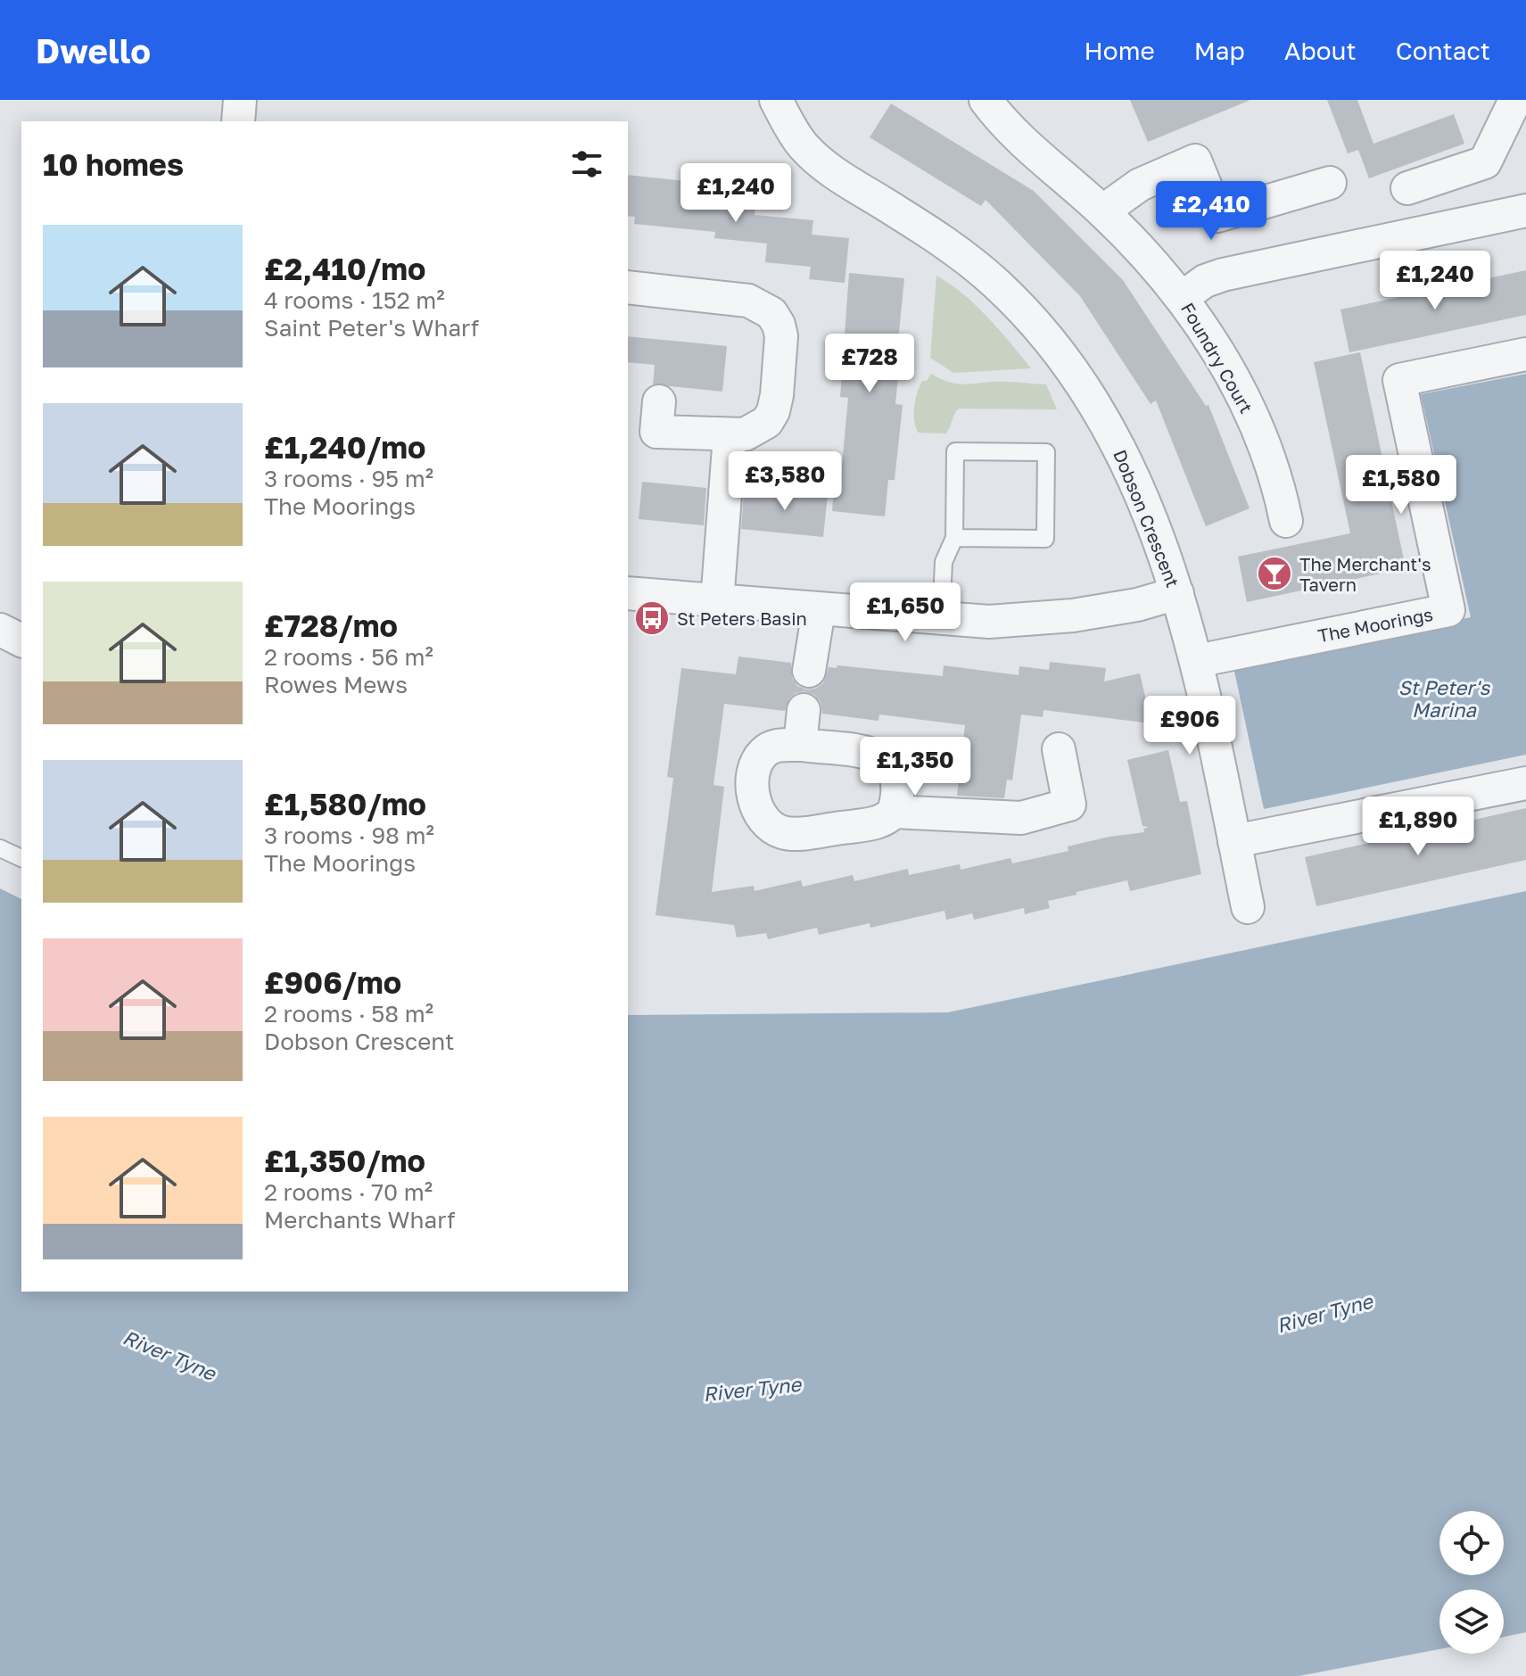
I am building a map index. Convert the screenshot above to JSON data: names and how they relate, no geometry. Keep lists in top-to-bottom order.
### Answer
{
  "streets": {
    "street": ["Foundry Court", "Dobson Crescent", "The Moorings"]
  },
  "crossings": [
    ["Dobson Crescent", "The Moorings"]
  ],
  "water": ["St Peter's Marina", "River Tyne"],
  "places": {
    "bar": ["The Merchant's Tavern"],
    "bus stop": ["St Peters Basin"]
  },
  "page": {
    "header": "Dwello",
    "nav": [
      "Home",
      "Map",
      "About",
      "Contact"
    ],
    "heading": "10 homes",
    "price": [
      "£1,240",
      "£2,410",
      "£1,240",
      "£728",
      "£3,580",
      "£1,580",
      "£1,650",
      "£906",
      "£1,350",
      "£1,890"
    ],
    "list": [
      {
        "name": "£2,410/mo",
        "note": "4 rooms · 152 m² · Saint Peter's Wharf"
      },
      {
        "name": "£1,240/mo",
        "note": "3 rooms · 95 m² · The Moorings"
      },
      {
        "name": "£728/mo",
        "note": "2 rooms · 56 m² · Rowes Mews"
      },
      {
        "name": "£1,580/mo",
        "note": "3 rooms · 98 m² · The Moorings"
      },
      {
        "name": "£906/mo",
        "note": "2 rooms · 58 m² · Dobson Crescent"
      },
      {
        "name": "£1,350/mo",
        "note": "2 rooms · 70 m² · Merchants Wharf"
      }
    ]
  }
}
